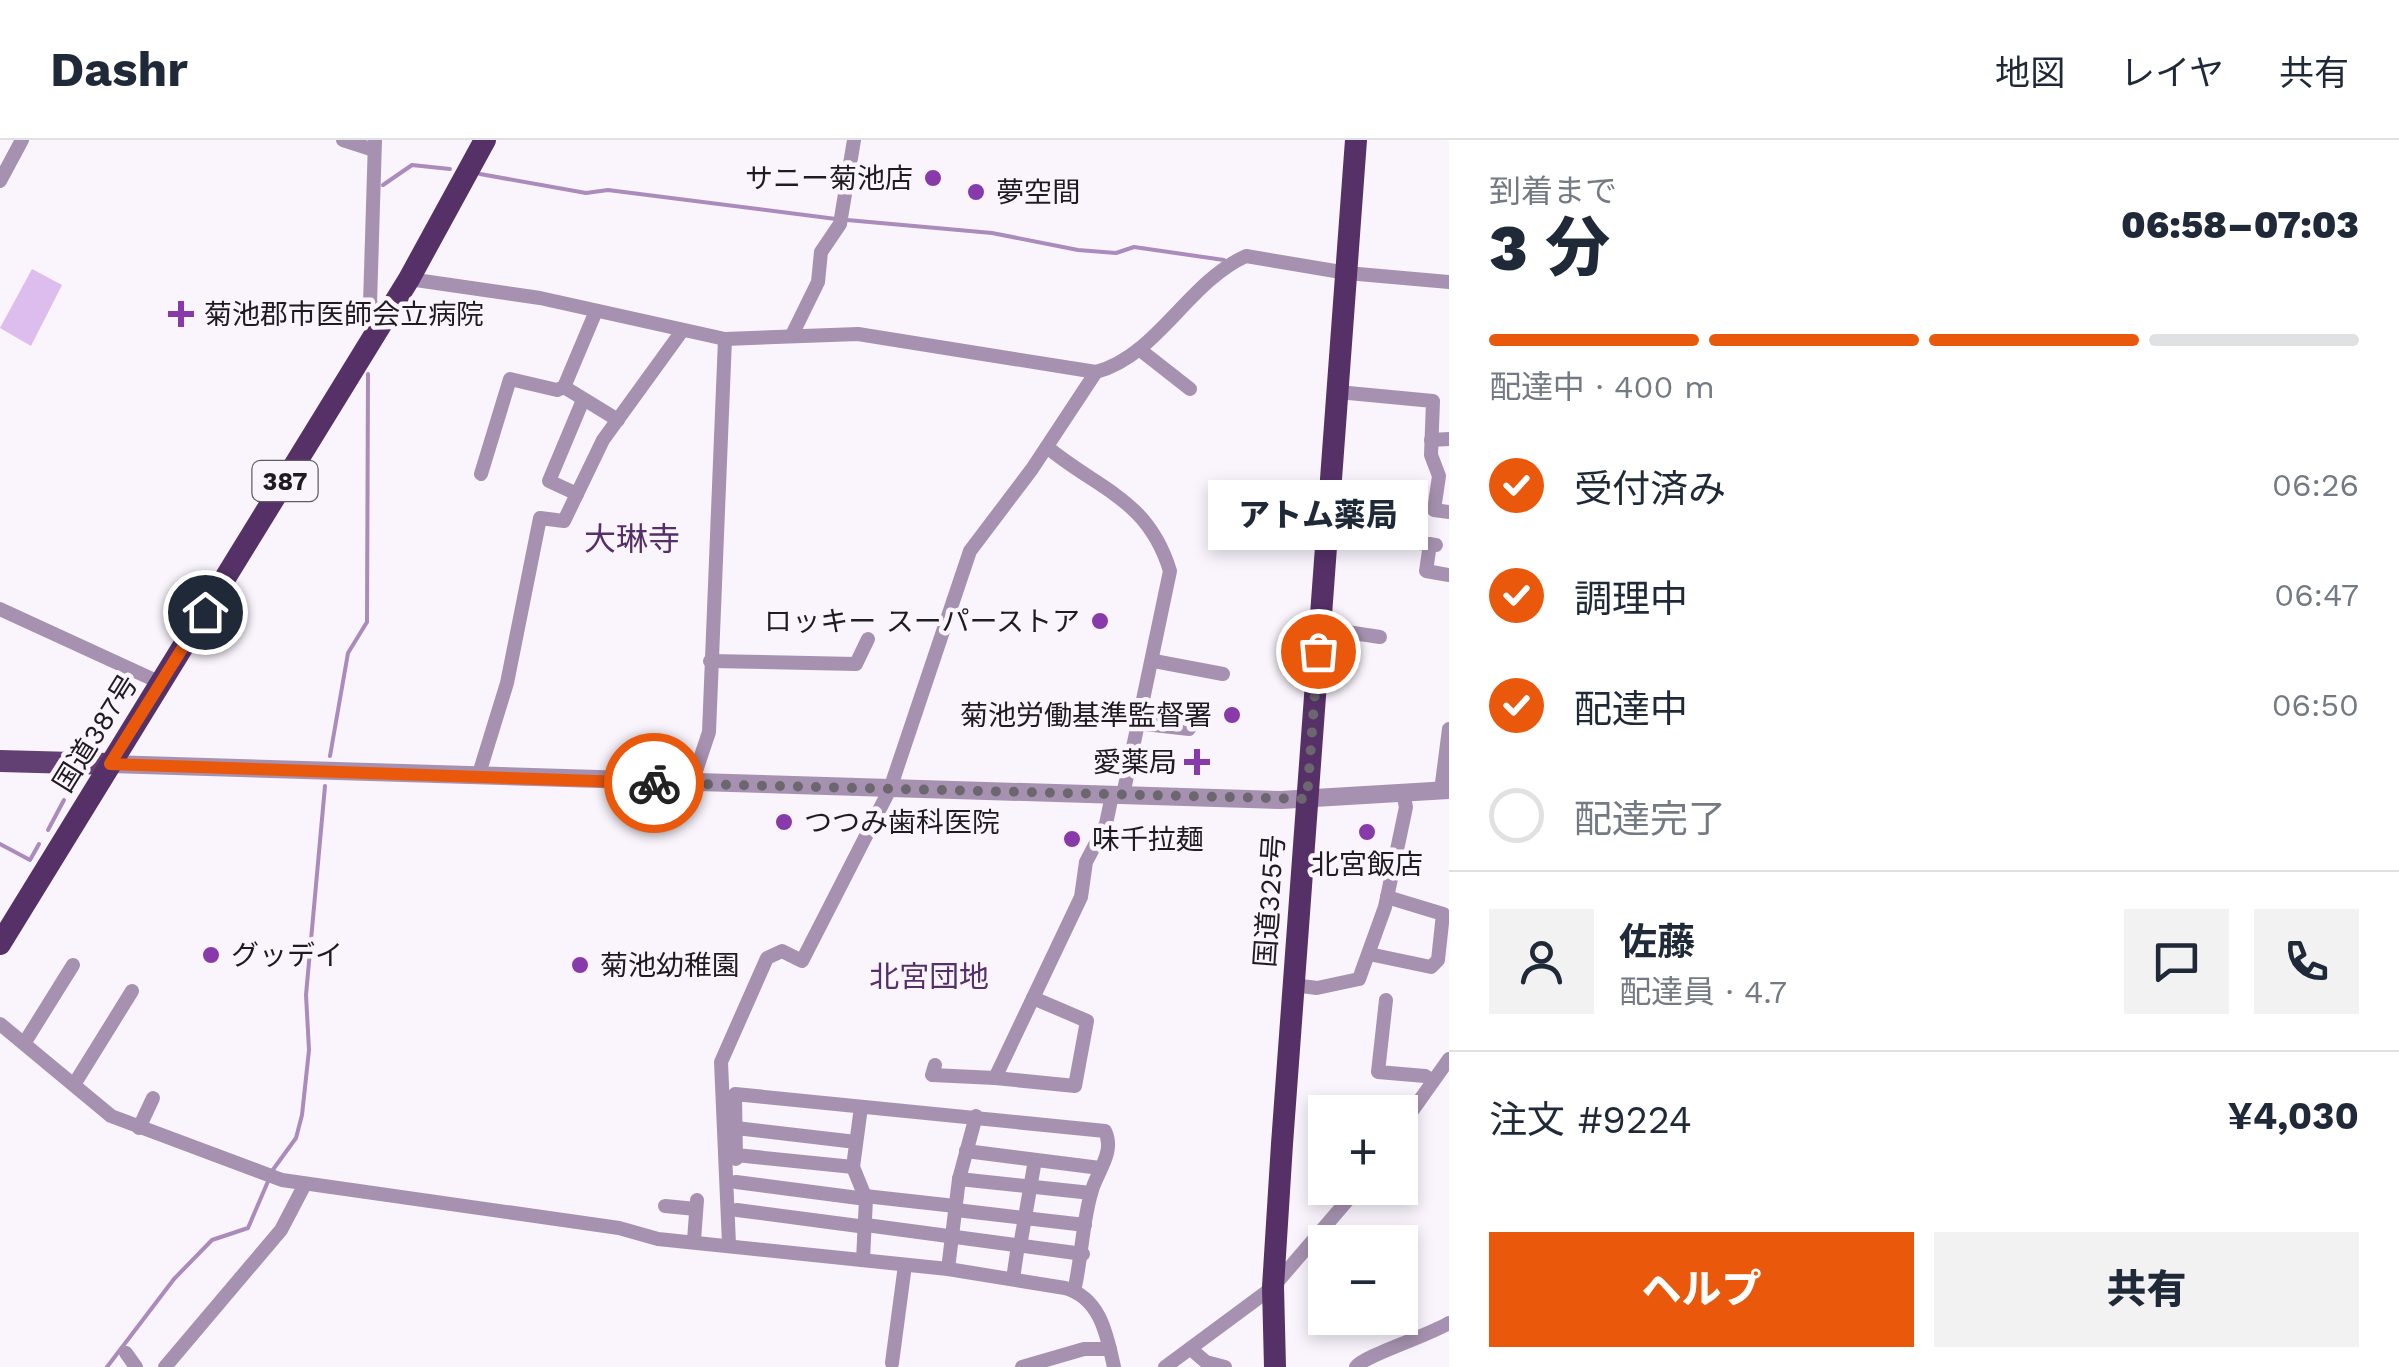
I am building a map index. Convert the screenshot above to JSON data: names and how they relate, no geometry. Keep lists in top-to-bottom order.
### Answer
{
  "streets": {
    "highway": ["387", "国道387号", "国道325号"]
  },
  "districts": ["大琳寺", "北宮団地"],
  "places": {
    "other": [
      "サニー菊池店",
      "夢空間",
      "ロッキー スーパーストア",
      "アトム薬局",
      "菊池労働基準監督署",
      "つつみ歯科医院",
      "北宮飯店",
      "味千拉麺",
      "グッデイ",
      "菊池幼稚園"
    ],
    "health": ["菊池郡市医師会立病院", "愛薬局"]
  },
  "page": {
    "header": "Dashr",
    "nav": ["地図", "レイヤ", "共有"],
    "heading": ["3 分", "到着まで", "06:58–07:03"],
    "panel": [
      "佐藤",
      "配達員 · 4.7",
      "注文 #9224",
      "¥4,030"
    ],
    "bar": "配達中 · 400 m",
    "list": [
      ["受付済み", "06:26"],
      ["調理中", "06:47"],
      ["配達中", "06:50"],
      "配達完了"
    ],
    "bubble": "アトム薬局",
    "map_buttons": ["+", "−"],
    "buttons": ["ヘルプ", "共有"]
  }
}
